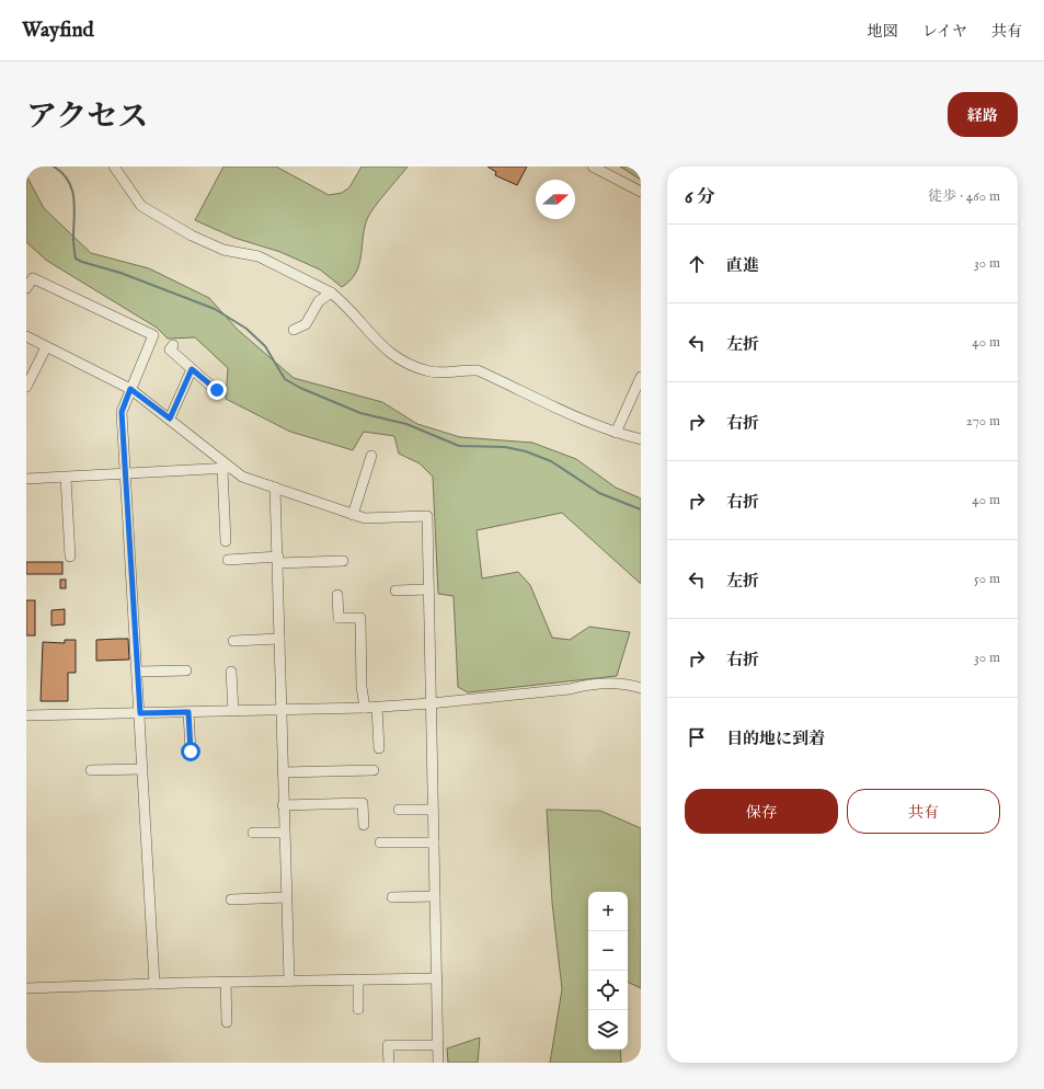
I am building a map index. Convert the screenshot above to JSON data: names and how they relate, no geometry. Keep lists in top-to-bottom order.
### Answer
{
  "north": "right",
  "page": {
    "header": "Wayfind",
    "nav": ["地図", "レイヤ", "共有"],
    "title": "アクセス",
    "buttons": [
      "経路",
      ["保存", "共有"]
    ],
    "heading": ["6 分", "徒歩 · 460 m"],
    "list": [
      ["直進", "30 m"],
      ["左折", "40 m"],
      ["右折", "270 m"],
      ["右折", "40 m"],
      ["左折", "50 m"],
      ["右折", "30 m"],
      "目的地に到着"
    ],
    "map_buttons": ["+", "−"]
  }
}
